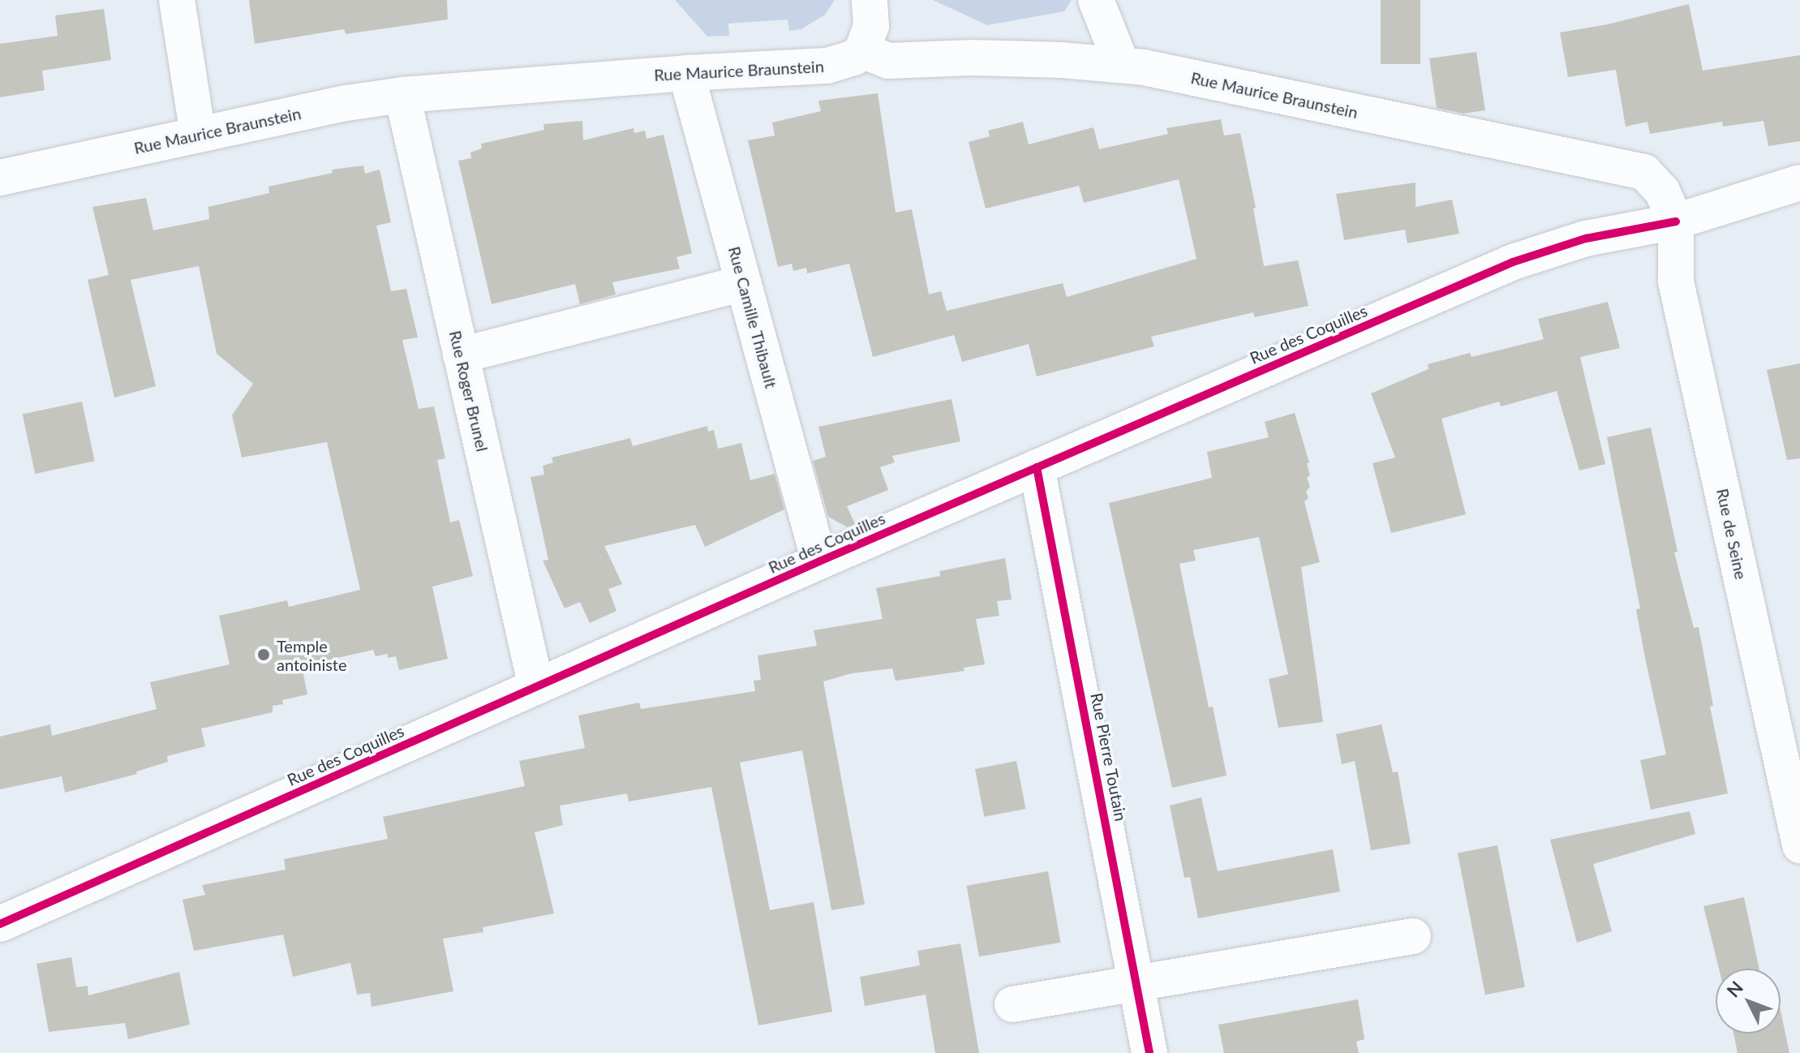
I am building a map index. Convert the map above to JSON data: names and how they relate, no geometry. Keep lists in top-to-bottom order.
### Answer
{
  "streets": {
    "street": [
      "Rue Maurice Braunstein",
      "Rue Camille Thibault",
      "Rue des Coquilles",
      "Rue Roger Brunel",
      "Rue de Seine",
      "Rue Pierre Toutain"
    ]
  },
  "crossings": [
    ["Rue Maurice Braunstein", "Rue Camille Thibault"],
    ["Rue Maurice Braunstein", "Rue des Coquilles"],
    ["Rue Maurice Braunstein", "Rue Roger Brunel"],
    ["Rue Maurice Braunstein", "Rue de Seine"],
    ["Rue Camille Thibault", "Rue des Coquilles"],
    ["Rue des Coquilles", "Rue Roger Brunel"],
    ["Rue des Coquilles", "Rue de Seine"],
    ["Rue des Coquilles", "Rue Pierre Toutain"]
  ],
  "places": ["Temple antoiniste"],
  "north": "top left"
}
